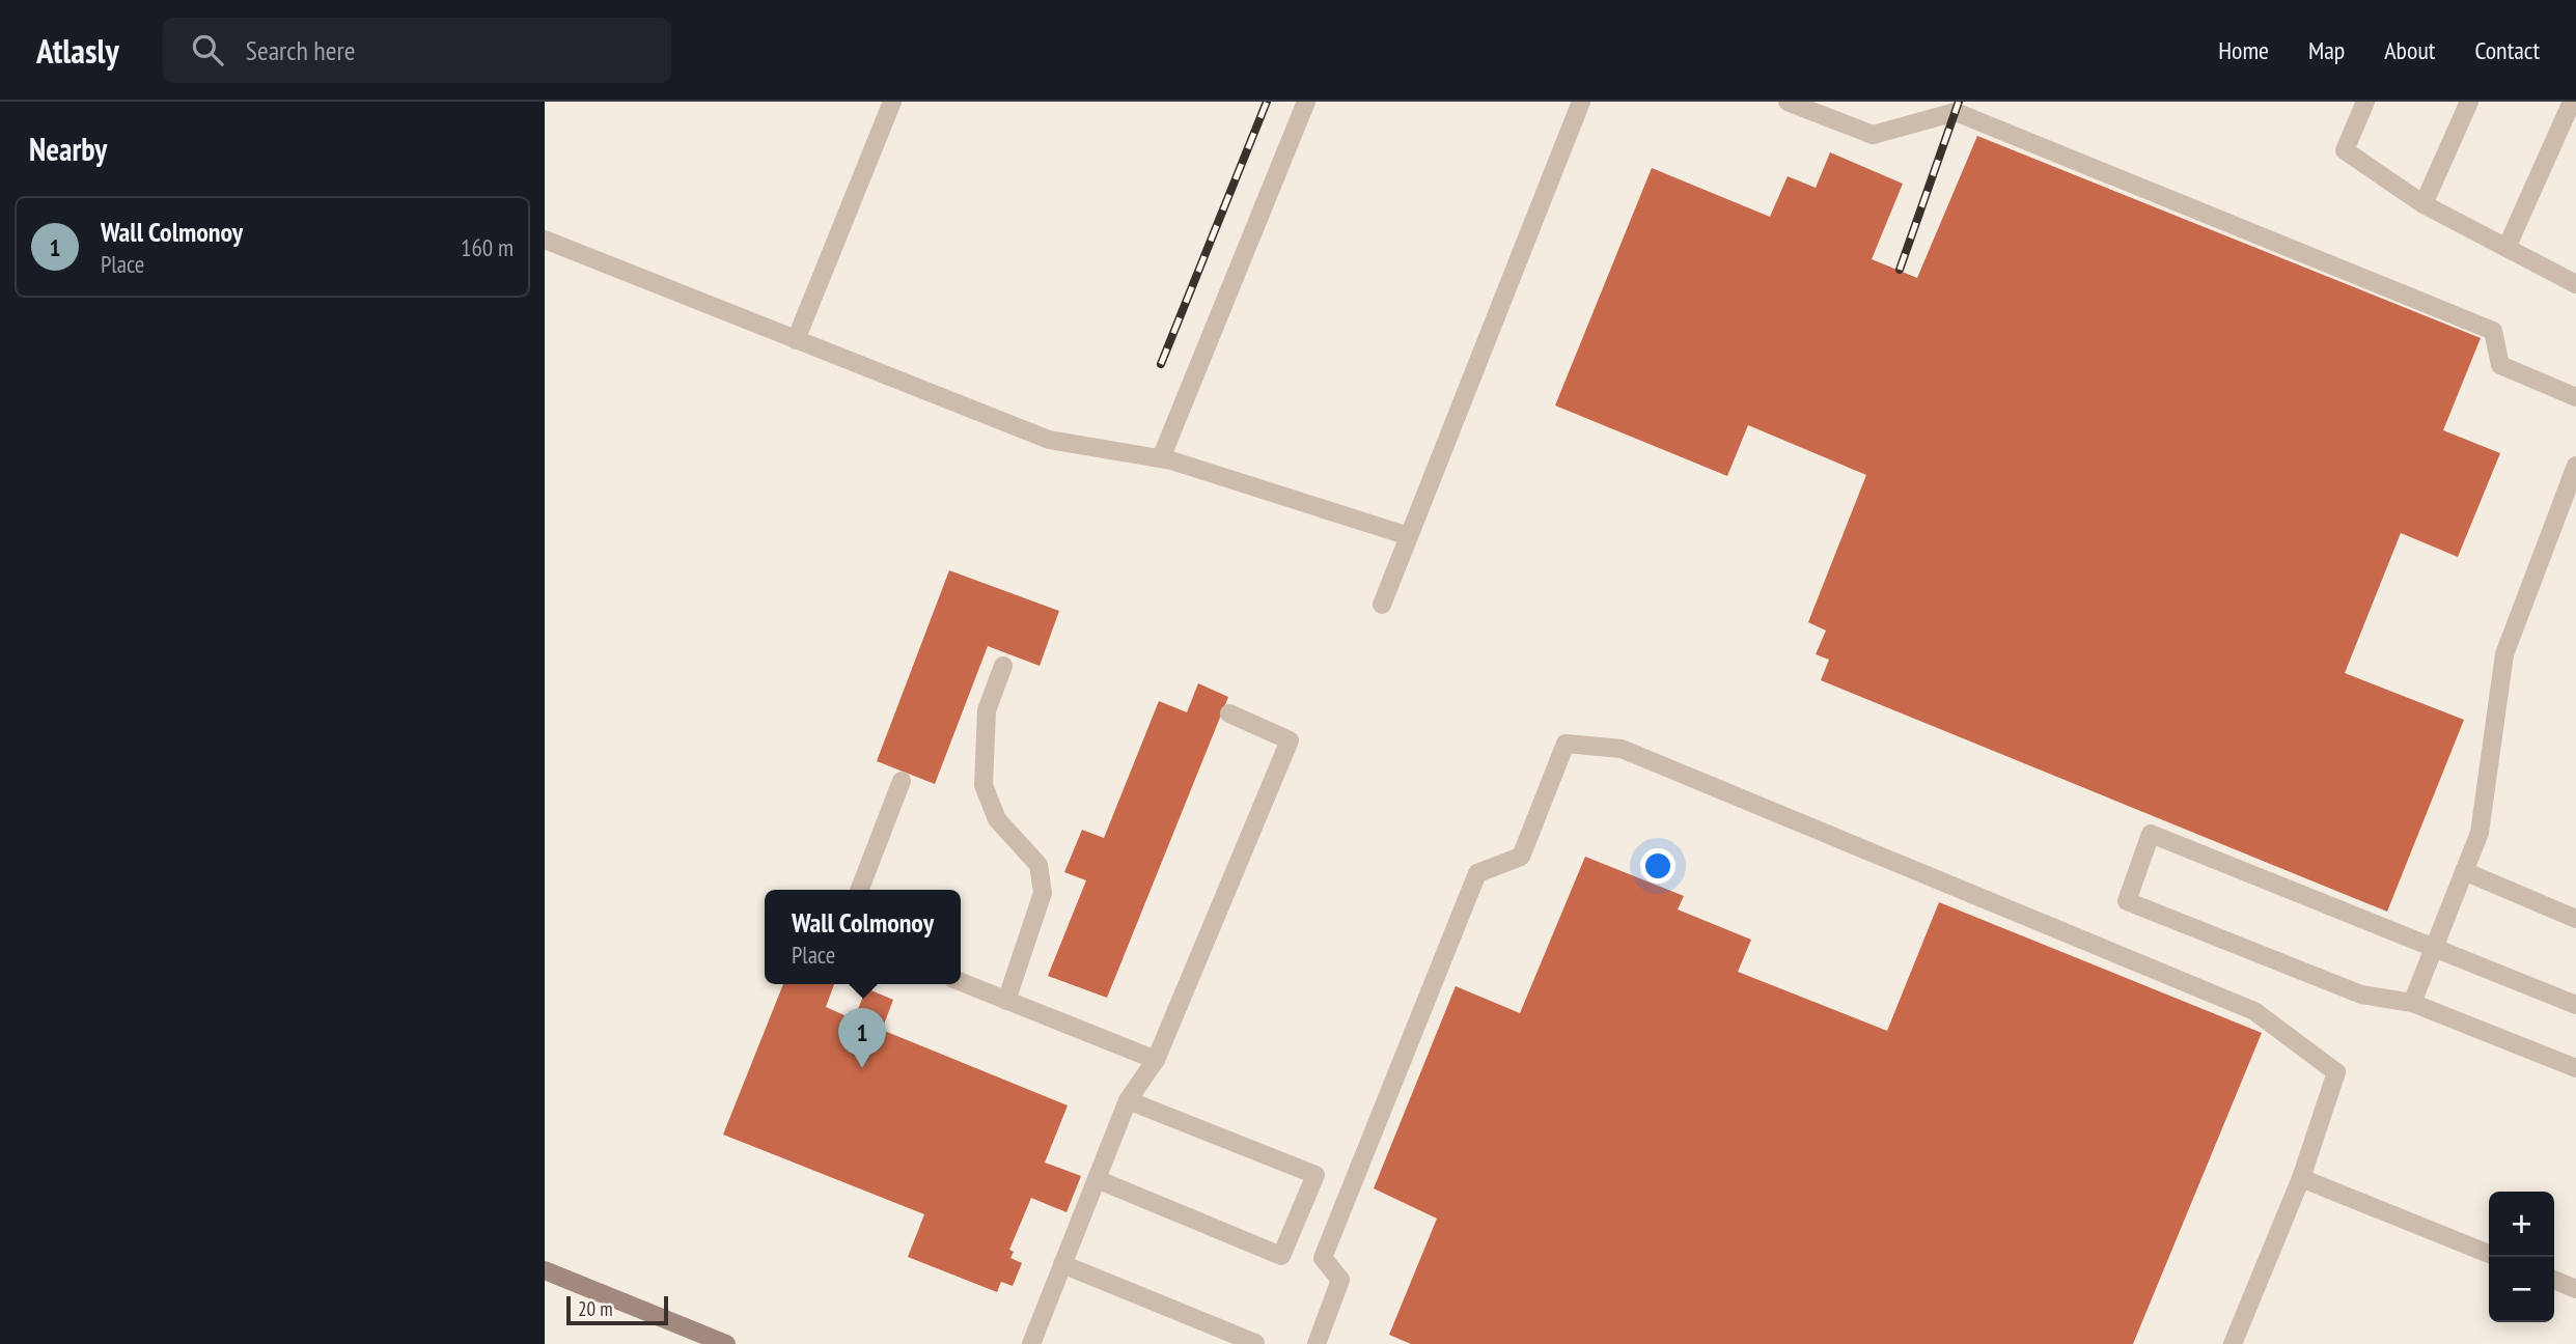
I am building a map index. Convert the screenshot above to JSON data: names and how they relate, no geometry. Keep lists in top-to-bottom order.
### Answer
{
  "scale_bar": "20 m",
  "page": {
    "header": "Atlasly",
    "search": "Search here",
    "nav": [
      "Home",
      "Map",
      "About",
      "Contact"
    ],
    "heading": "Nearby",
    "list": [
      {
        "mark": "1",
        "name": "Wall Colmonoy",
        "note": "Place",
        "value": "160 m"
      }
    ],
    "popup": ["Wall Colmonoy", "Place"],
    "pins": "1",
    "map_buttons": ["+", "−"],
    "scale": "20 m"
  }
}
